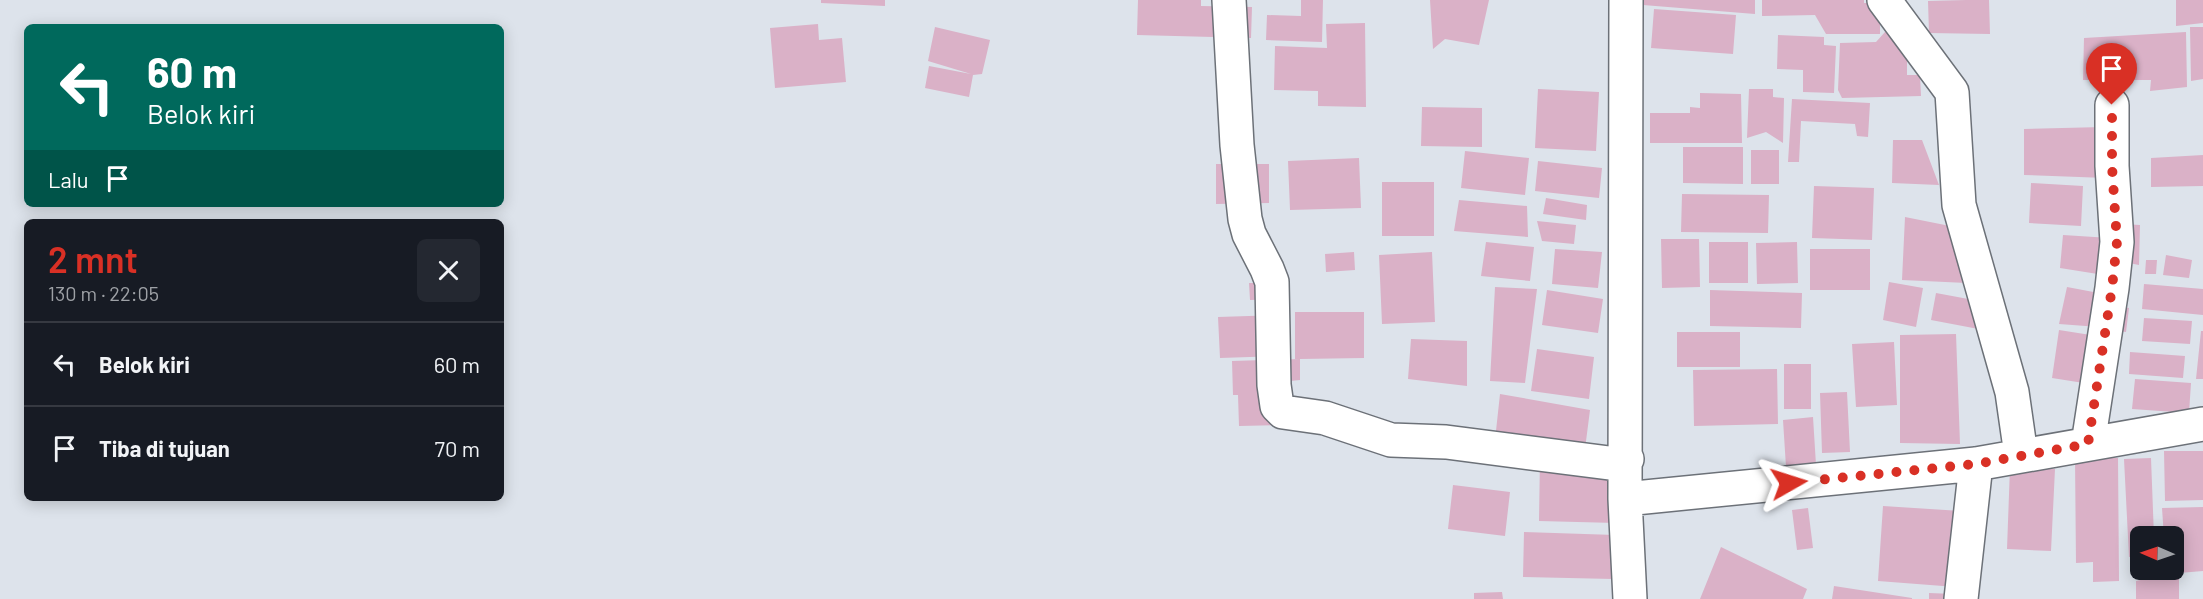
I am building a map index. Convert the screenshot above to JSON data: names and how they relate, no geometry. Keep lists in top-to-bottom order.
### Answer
{
  "north": "left",
  "page": {
    "turn": ["60 m", "Belok kiri"],
    "then": "Lalu",
    "heading": ["2 mnt", "130 m · 22:05"],
    "list": [
      {
        "name": "Belok kiri",
        "value": "60 m"
      },
      {
        "name": "Tiba di tujuan",
        "value": "70 m"
      }
    ]
  }
}
